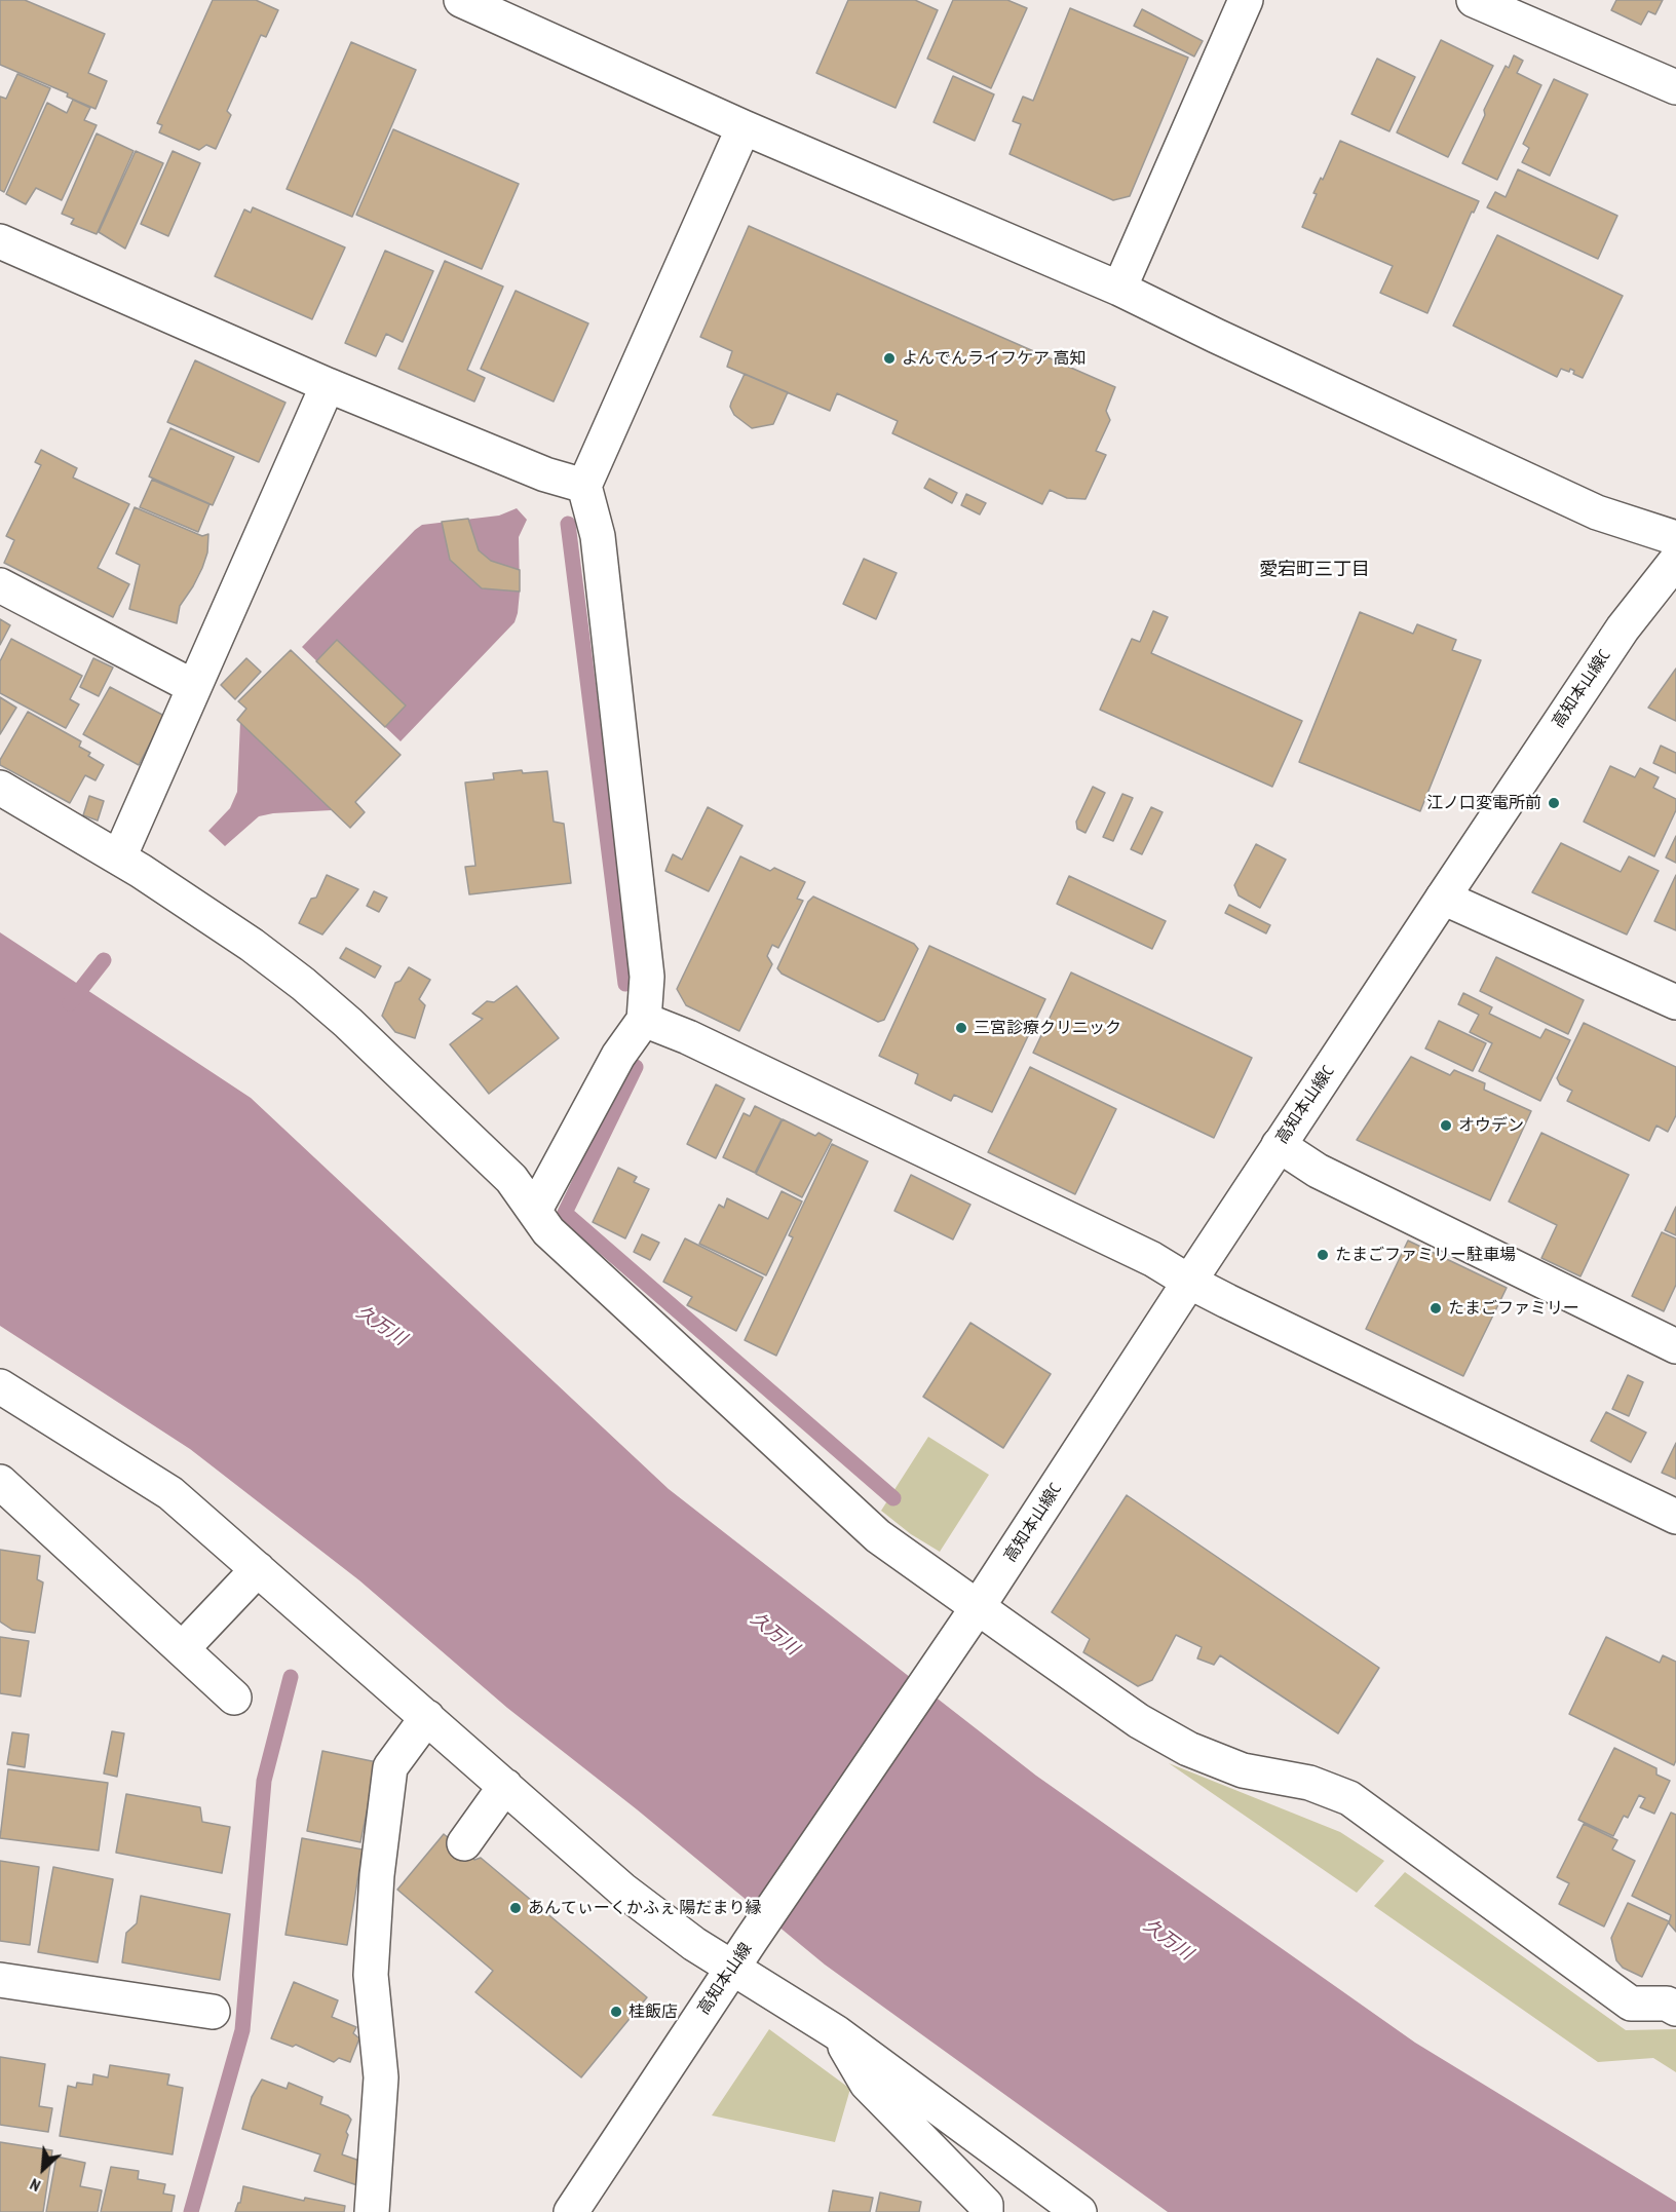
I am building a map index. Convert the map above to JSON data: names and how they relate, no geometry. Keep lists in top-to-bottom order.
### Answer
{
  "streets": {
    "street": ["高知本山線C", "高知本山線"]
  },
  "crossings": [
    ["高知本山線C", "高知本山線"]
  ],
  "districts": ["愛宕町三丁目"],
  "water": ["久万川"],
  "places": [
    "よんでんライフケア 高知",
    "江ノ口変電所前",
    "三宮診療クリニック",
    "オウデン",
    "たまごファミリー駐車場",
    "たまごファミリー",
    "あんてぃーくかふぇ 陽だまり縁",
    "桂飯店"
  ],
  "north": "bottom left"
}
